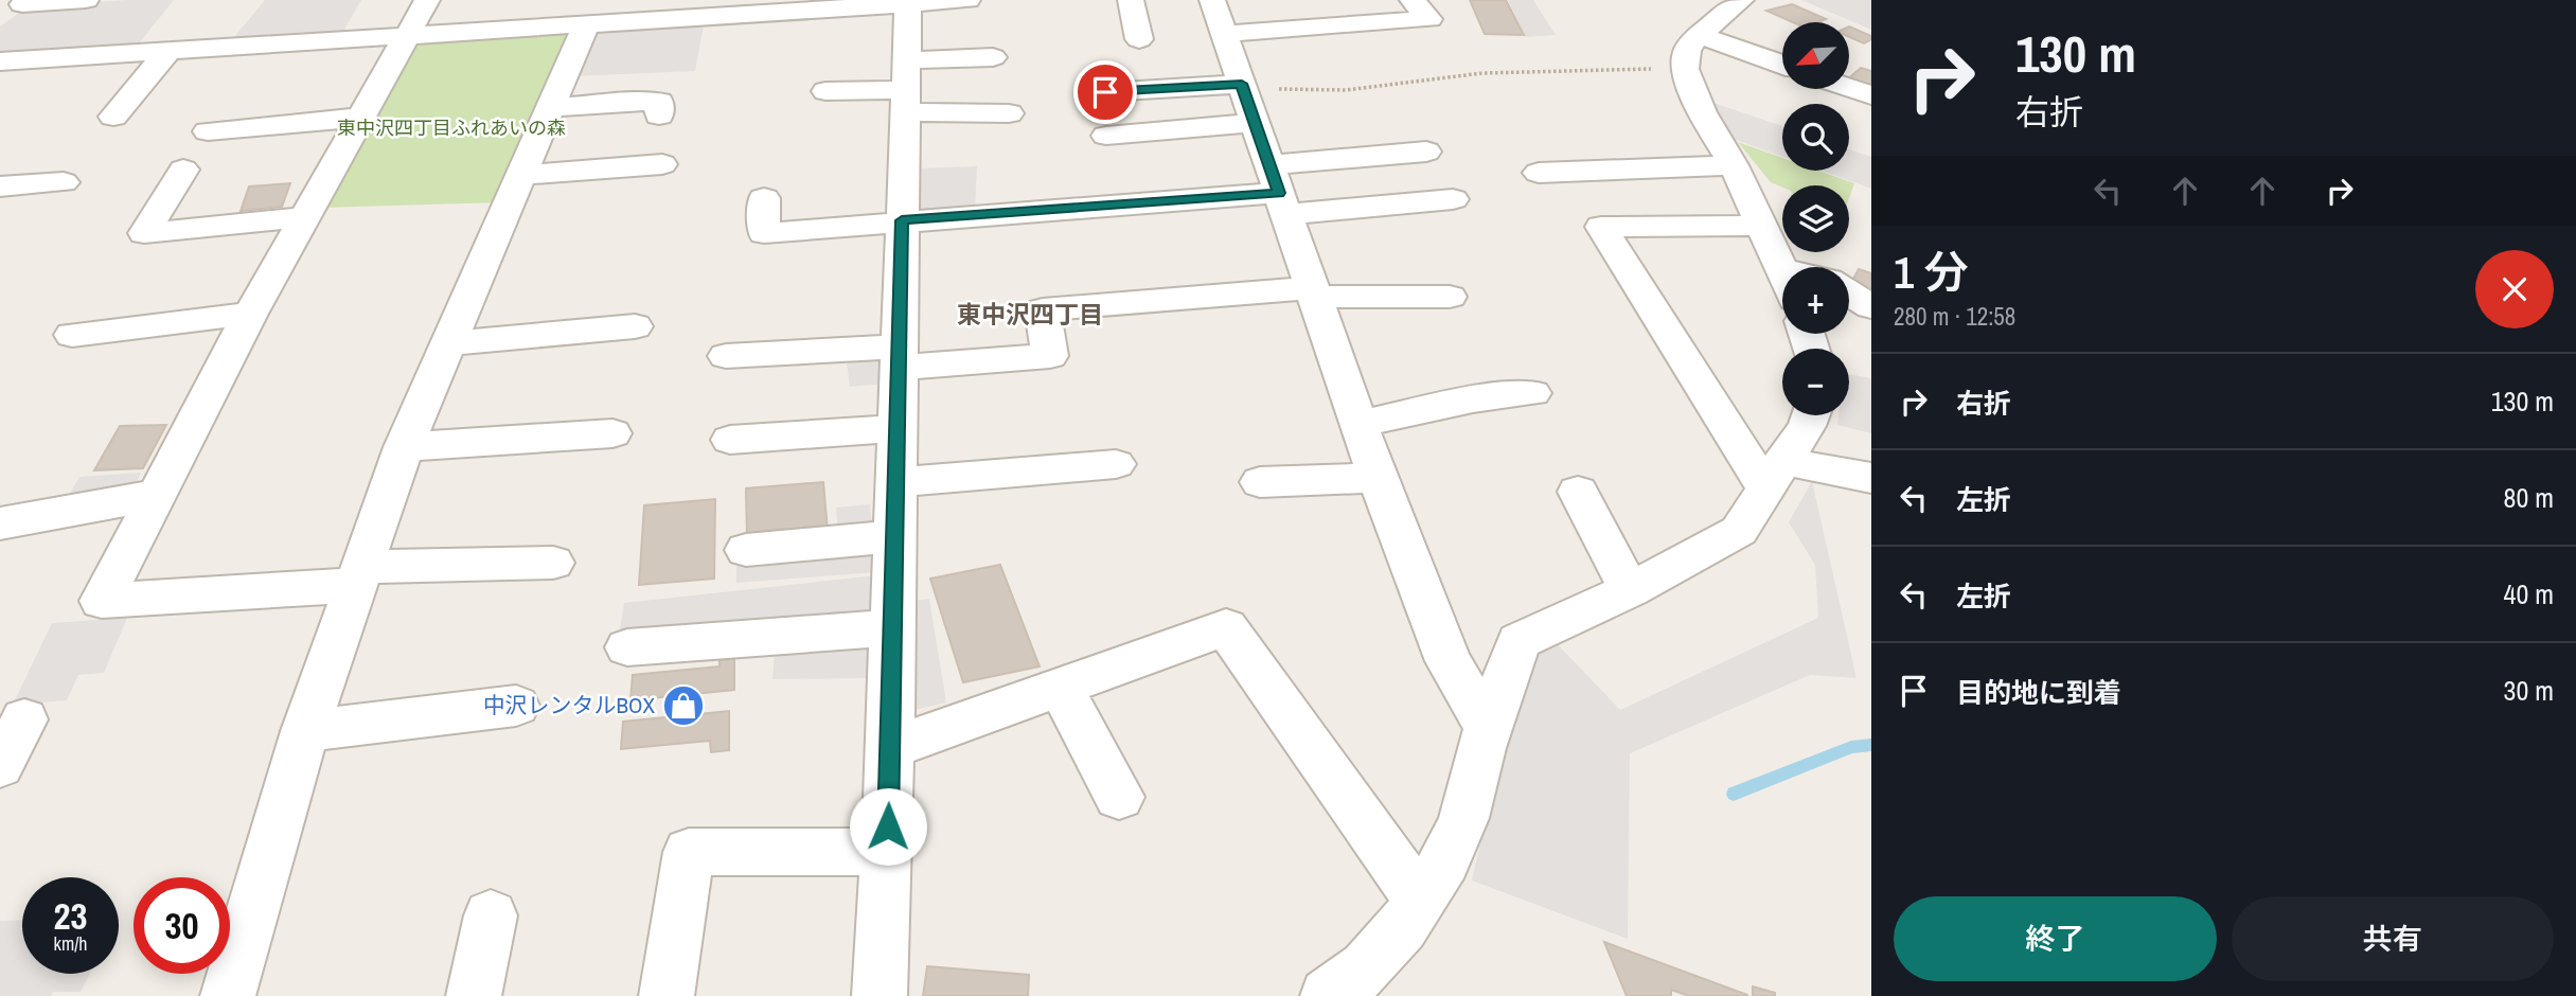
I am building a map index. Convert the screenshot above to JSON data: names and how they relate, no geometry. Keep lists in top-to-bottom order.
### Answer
{
  "districts": ["東中沢四丁目"],
  "parks": ["東中沢四丁目ふれあいの森"],
  "places": {
    "shop": ["中沢レンタルBOX"]
  },
  "north": "bottom left",
  "page": {
    "turn": ["130 m", "右折"],
    "map_buttons": ["+", "−"],
    "heading": ["1 分", "280 m · 12:58"],
    "list": [
      {
        "name": "右折",
        "value": "130 m"
      },
      {
        "name": "左折",
        "value": "80 m"
      },
      {
        "name": "左折",
        "value": "40 m"
      },
      {
        "name": "目的地に到着",
        "value": "30 m"
      }
    ],
    "speed": "23 km/h",
    "limit": "30",
    "buttons": ["終了", "共有"]
  }
}
